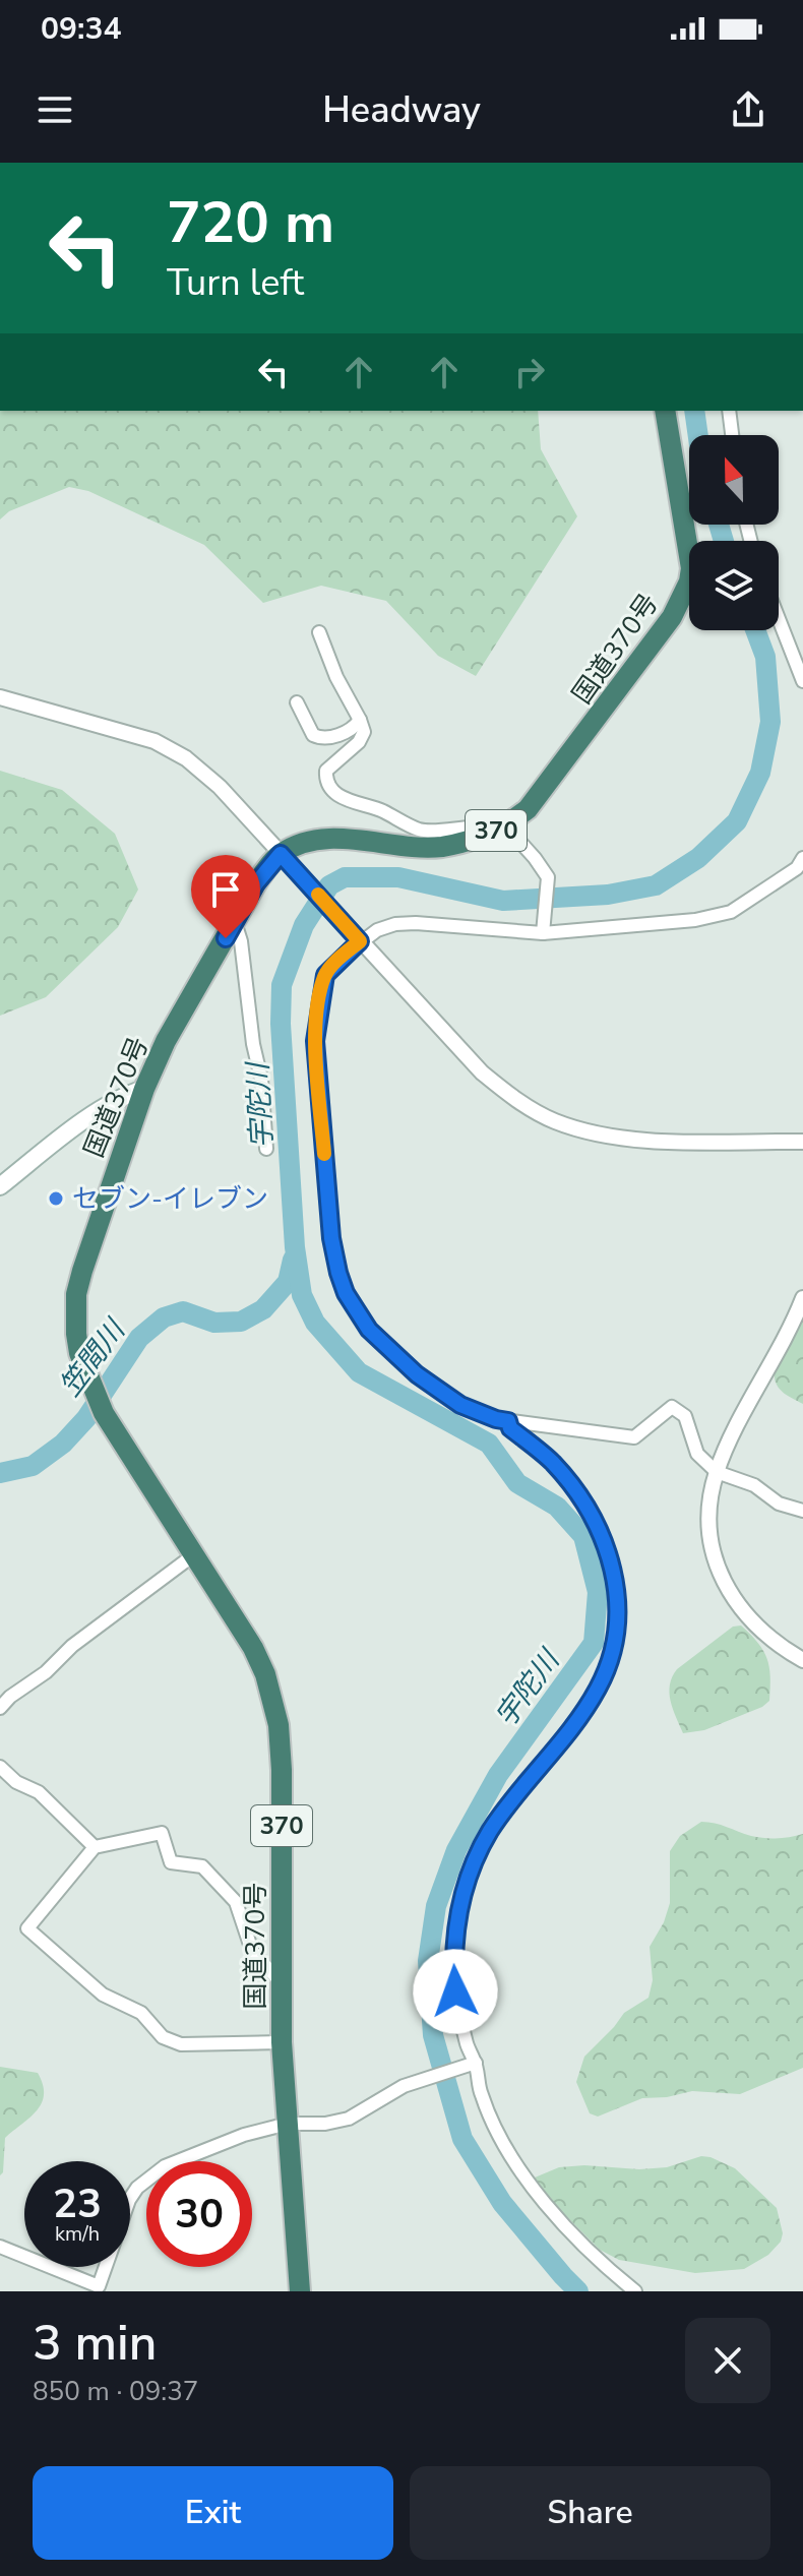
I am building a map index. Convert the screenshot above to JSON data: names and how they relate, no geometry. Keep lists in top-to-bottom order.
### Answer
{
  "streets": {
    "highway": ["国道370号", "370"]
  },
  "water": ["宇陀川", "笠間川"],
  "places": ["セブン-イレブン"],
  "north": "top",
  "page": {
    "status": "09:34",
    "header": "Headway",
    "turn": ["720 m", "Turn left"],
    "speed": "23 km/h",
    "limit": "30",
    "heading": ["3 min", "850 m · 09:37"],
    "buttons": ["Exit", "Share"]
  }
}
